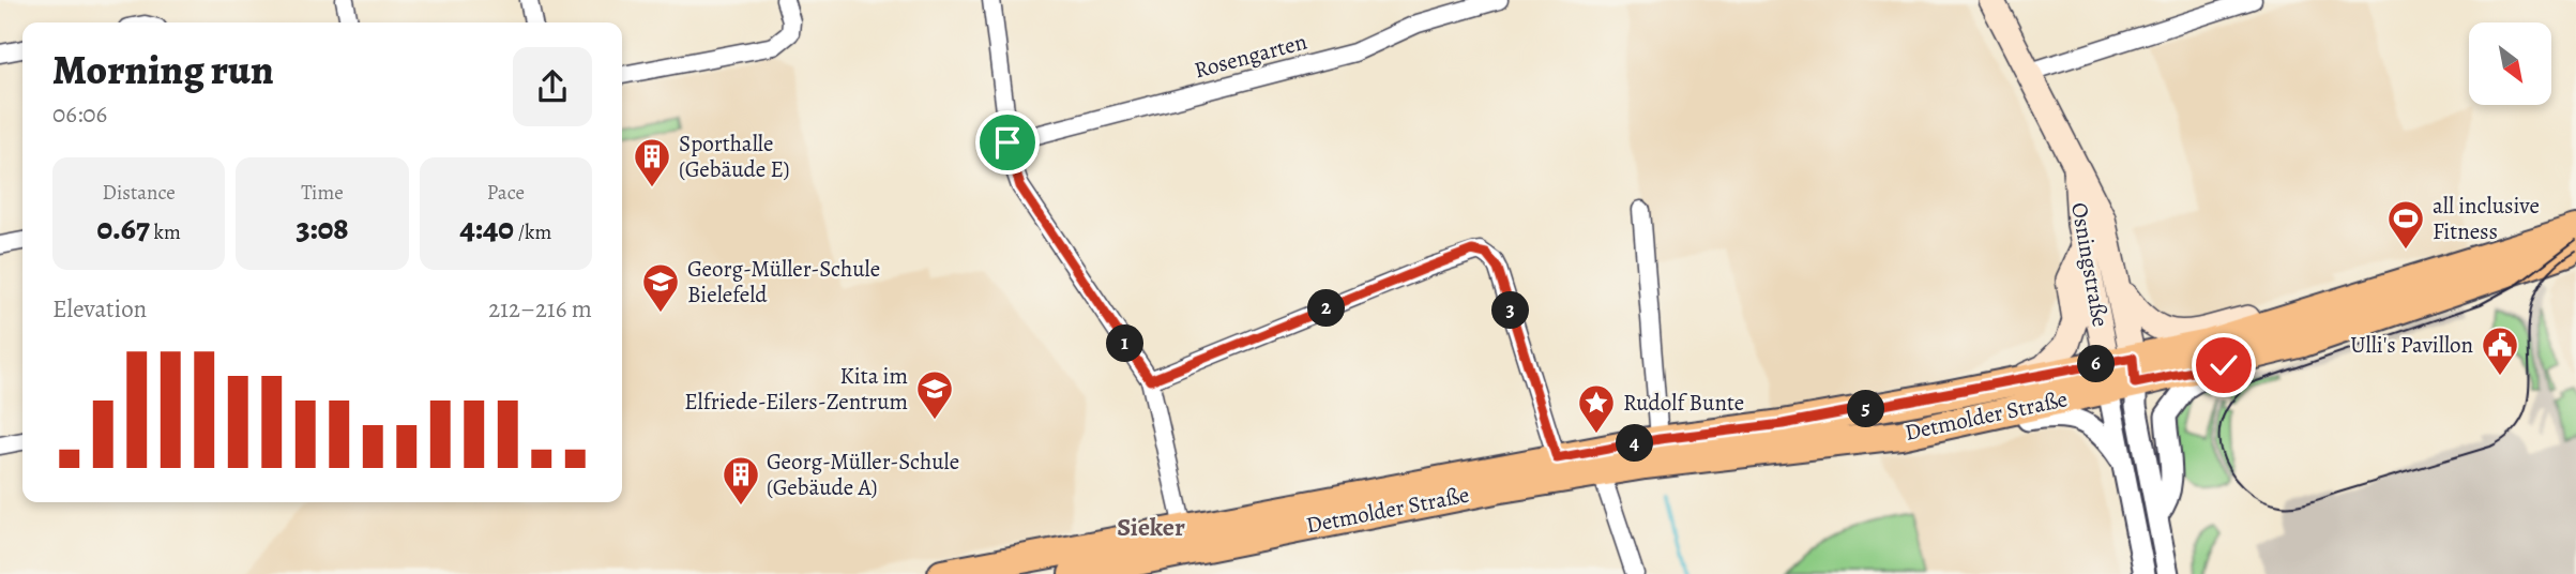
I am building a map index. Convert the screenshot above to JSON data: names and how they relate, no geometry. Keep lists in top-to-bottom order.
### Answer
{
  "streets": {
    "main road": ["Osningstraße", "Detmolder Straße"],
    "street": ["Rosengarten"]
  },
  "crossings": [
    ["Osningstraße", "Detmolder Straße"]
  ],
  "districts": ["Sieker"],
  "places": {
    "building": ["Sporthalle (Gebäude E)", "Georg-Müller-Schule (Gebäude A)"],
    "sports": ["all inclusive Fitness"],
    "school or university": ["Georg-Müller-Schule Bielefeld", "Kita im Elfriede-Eilers-Zentrum"],
    "public building": ["Ulli's Pavillon"],
    "place": ["Rudolf Bunte"]
  },
  "north": "bottom right",
  "page": {
    "heading": ["Morning run", "06:06"],
    "stats": [
      ["Distance", "0.67 km"],
      ["Time", "3:08"],
      ["Pace", "4:40 /km"]
    ],
    "chart": ["Elevation", "212–216 m"],
    "pins": [
      "2",
      "3",
      "1",
      "6",
      "5",
      "4"
    ]
  }
}
